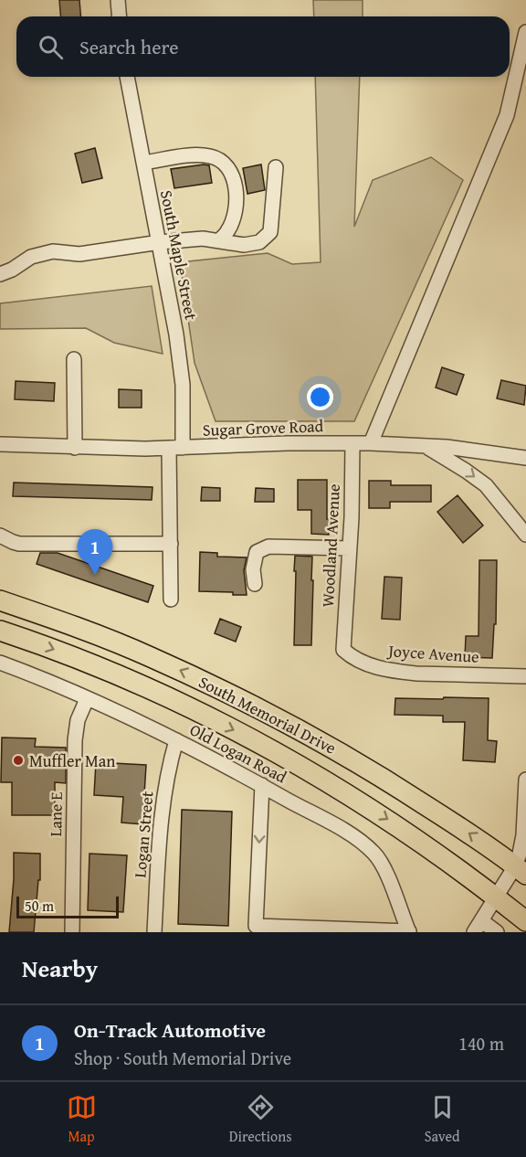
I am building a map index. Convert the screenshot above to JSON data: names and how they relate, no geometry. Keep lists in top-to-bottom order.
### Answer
{
  "streets": {
    "highway": ["South Memorial Drive"],
    "street": [
      "South Maple Street",
      "Sugar Grove Road",
      "Woodland Avenue",
      "Joyce Avenue",
      "Old Logan Road",
      "Lane E",
      "Logan Street"
    ]
  },
  "crossings": [
    ["South Maple Street", "Sugar Grove Road"],
    ["Sugar Grove Road", "Woodland Avenue"],
    ["Woodland Avenue", "Joyce Avenue"],
    ["Old Logan Road", "Lane E"],
    ["Old Logan Road", "Logan Street"]
  ],
  "places": ["Muffler Man"],
  "scale_bar": "50 m",
  "page": {
    "search": "Search here",
    "pins": "1",
    "scale": "50 m",
    "heading": "Nearby",
    "list": [
      {
        "mark": "1",
        "name": "On-Track Automotive",
        "note": "Shop · South Memorial Drive",
        "value": "140 m"
      }
    ],
    "nav": ["Map", "Directions", "Saved"]
  }
}
